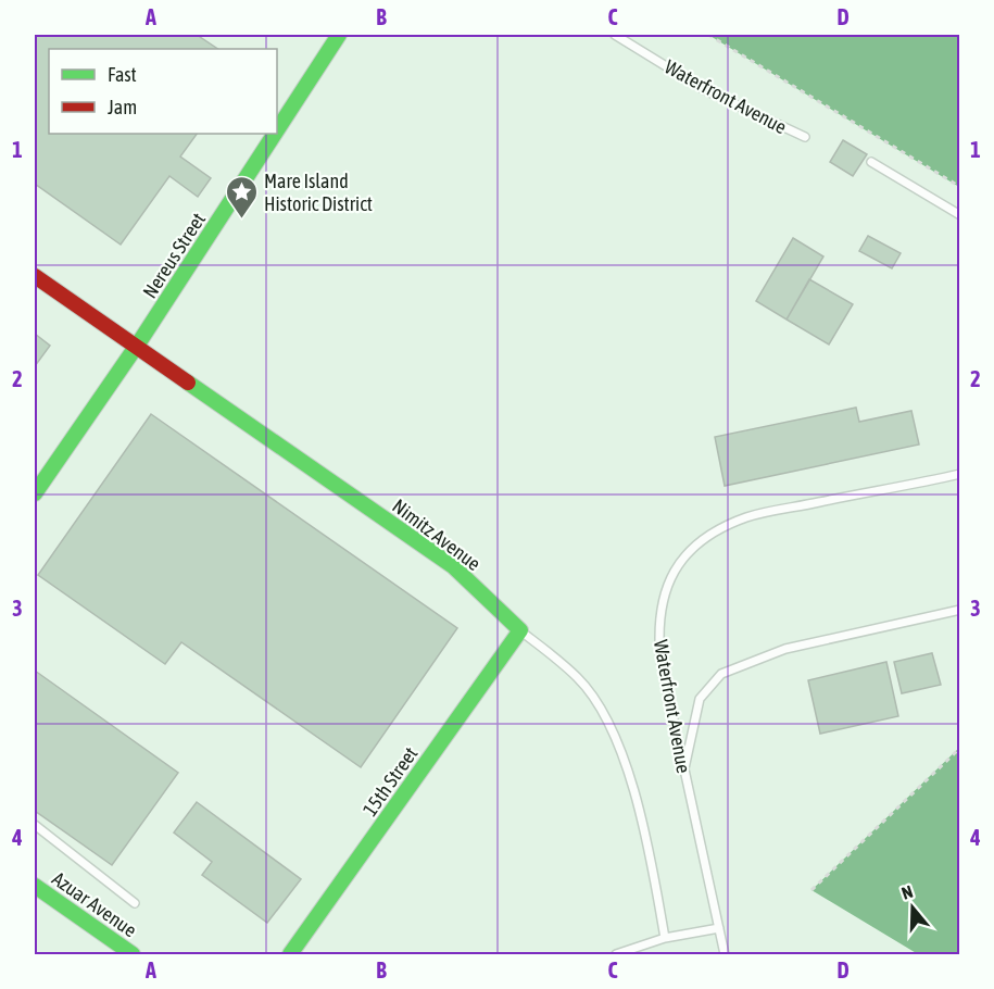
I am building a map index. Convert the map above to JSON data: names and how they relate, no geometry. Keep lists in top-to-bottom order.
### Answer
{
  "streets": {
    "street": [
      "Nereus Street",
      "Nimitz Avenue",
      "15th Street",
      "Azuar Avenue"
    ],
    "lane": ["Waterfront Avenue"]
  },
  "crossings": [
    ["Nereus Street", "Nimitz Avenue"],
    ["Nimitz Avenue", "15th Street"]
  ],
  "places": {
    "place": ["Mare Island Historic District"]
  },
  "legend": ["Fast", "Jam"],
  "north": "top",
  "grid": {
    "columns": [
      "A",
      "B",
      "C",
      "D"
    ],
    "rows": [
      "1",
      "2",
      "3",
      "4"
    ]
  }
}
